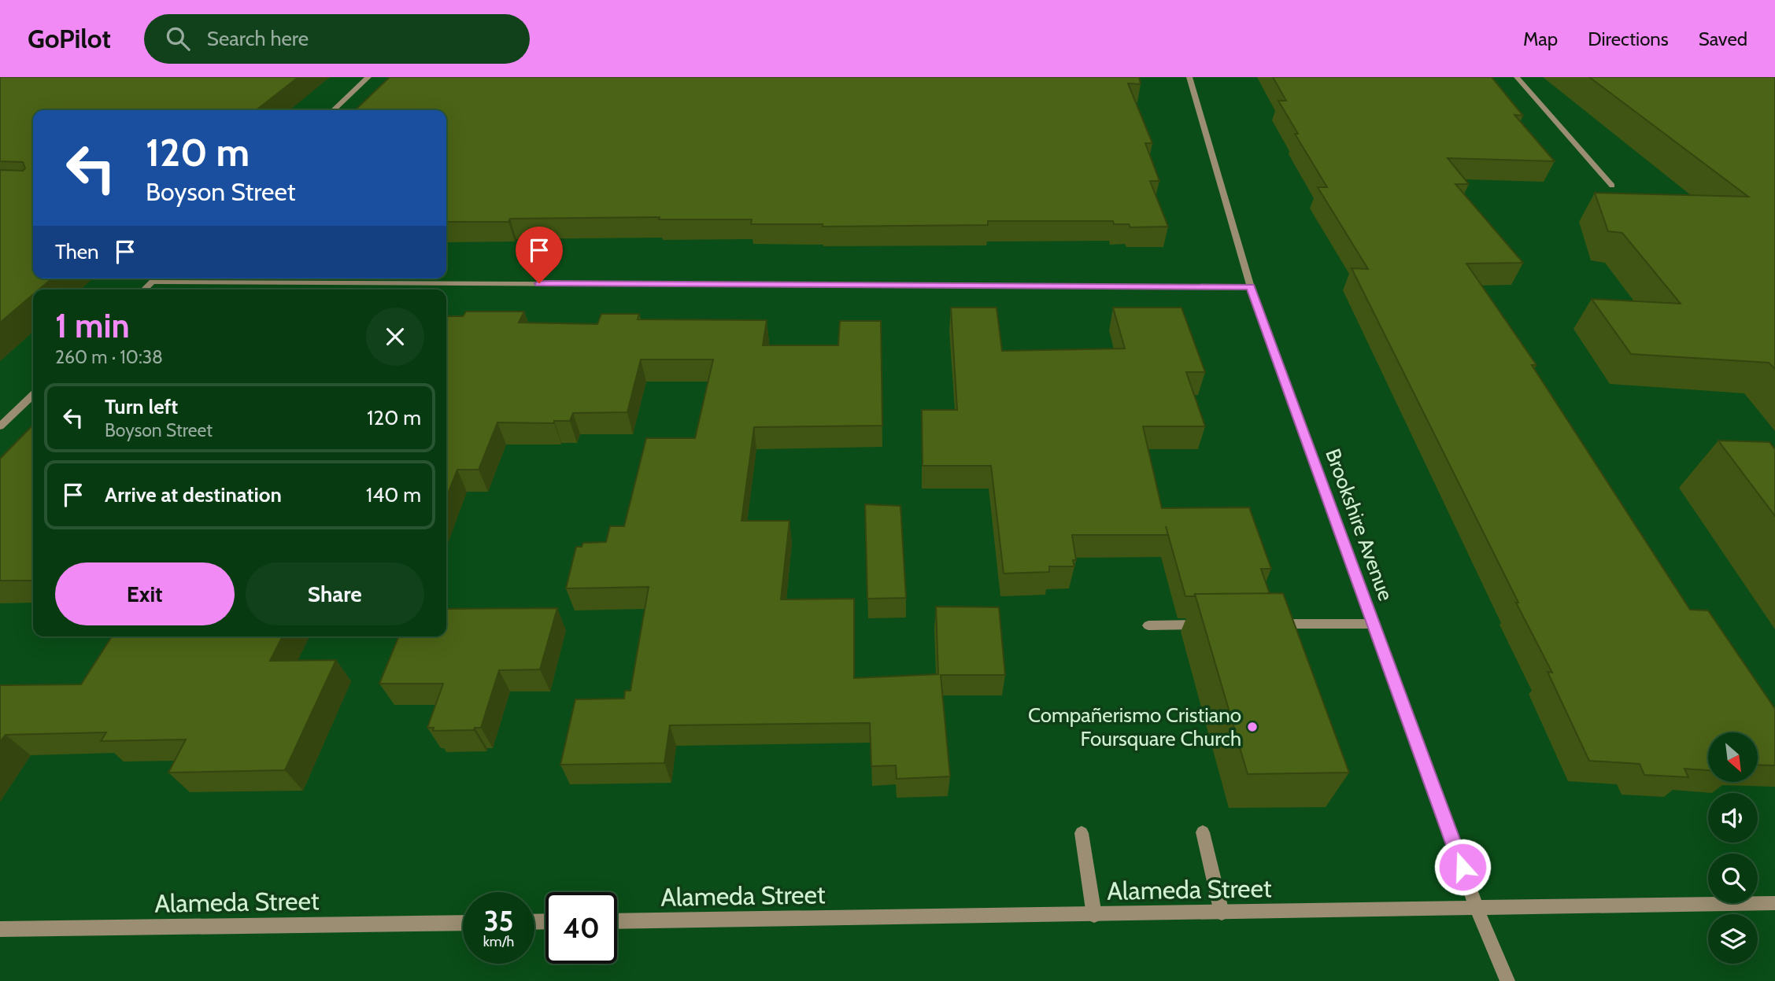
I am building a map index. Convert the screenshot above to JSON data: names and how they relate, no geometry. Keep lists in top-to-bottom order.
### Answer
{
  "streets": {
    "street": ["Brookshire Avenue", "Alameda Street"]
  },
  "crossings": [
    ["Brookshire Avenue", "Alameda Street"]
  ],
  "places": ["Compañerismo Cristiano Foursquare Church"],
  "north": "bottom right",
  "page": {
    "header": "GoPilot",
    "search": "Search here",
    "nav": ["Map", "Directions", "Saved"],
    "turn": ["120 m", "Boyson Street"],
    "then": "Then",
    "heading": ["1 min", "260 m · 10:38"],
    "list": [
      {
        "name": "Turn left",
        "note": "Boyson Street",
        "value": "120 m"
      },
      {
        "name": "Arrive at destination",
        "value": "140 m"
      }
    ],
    "buttons": ["Exit", "Share"],
    "speed": "35 km/h",
    "limit": "40"
  }
}
